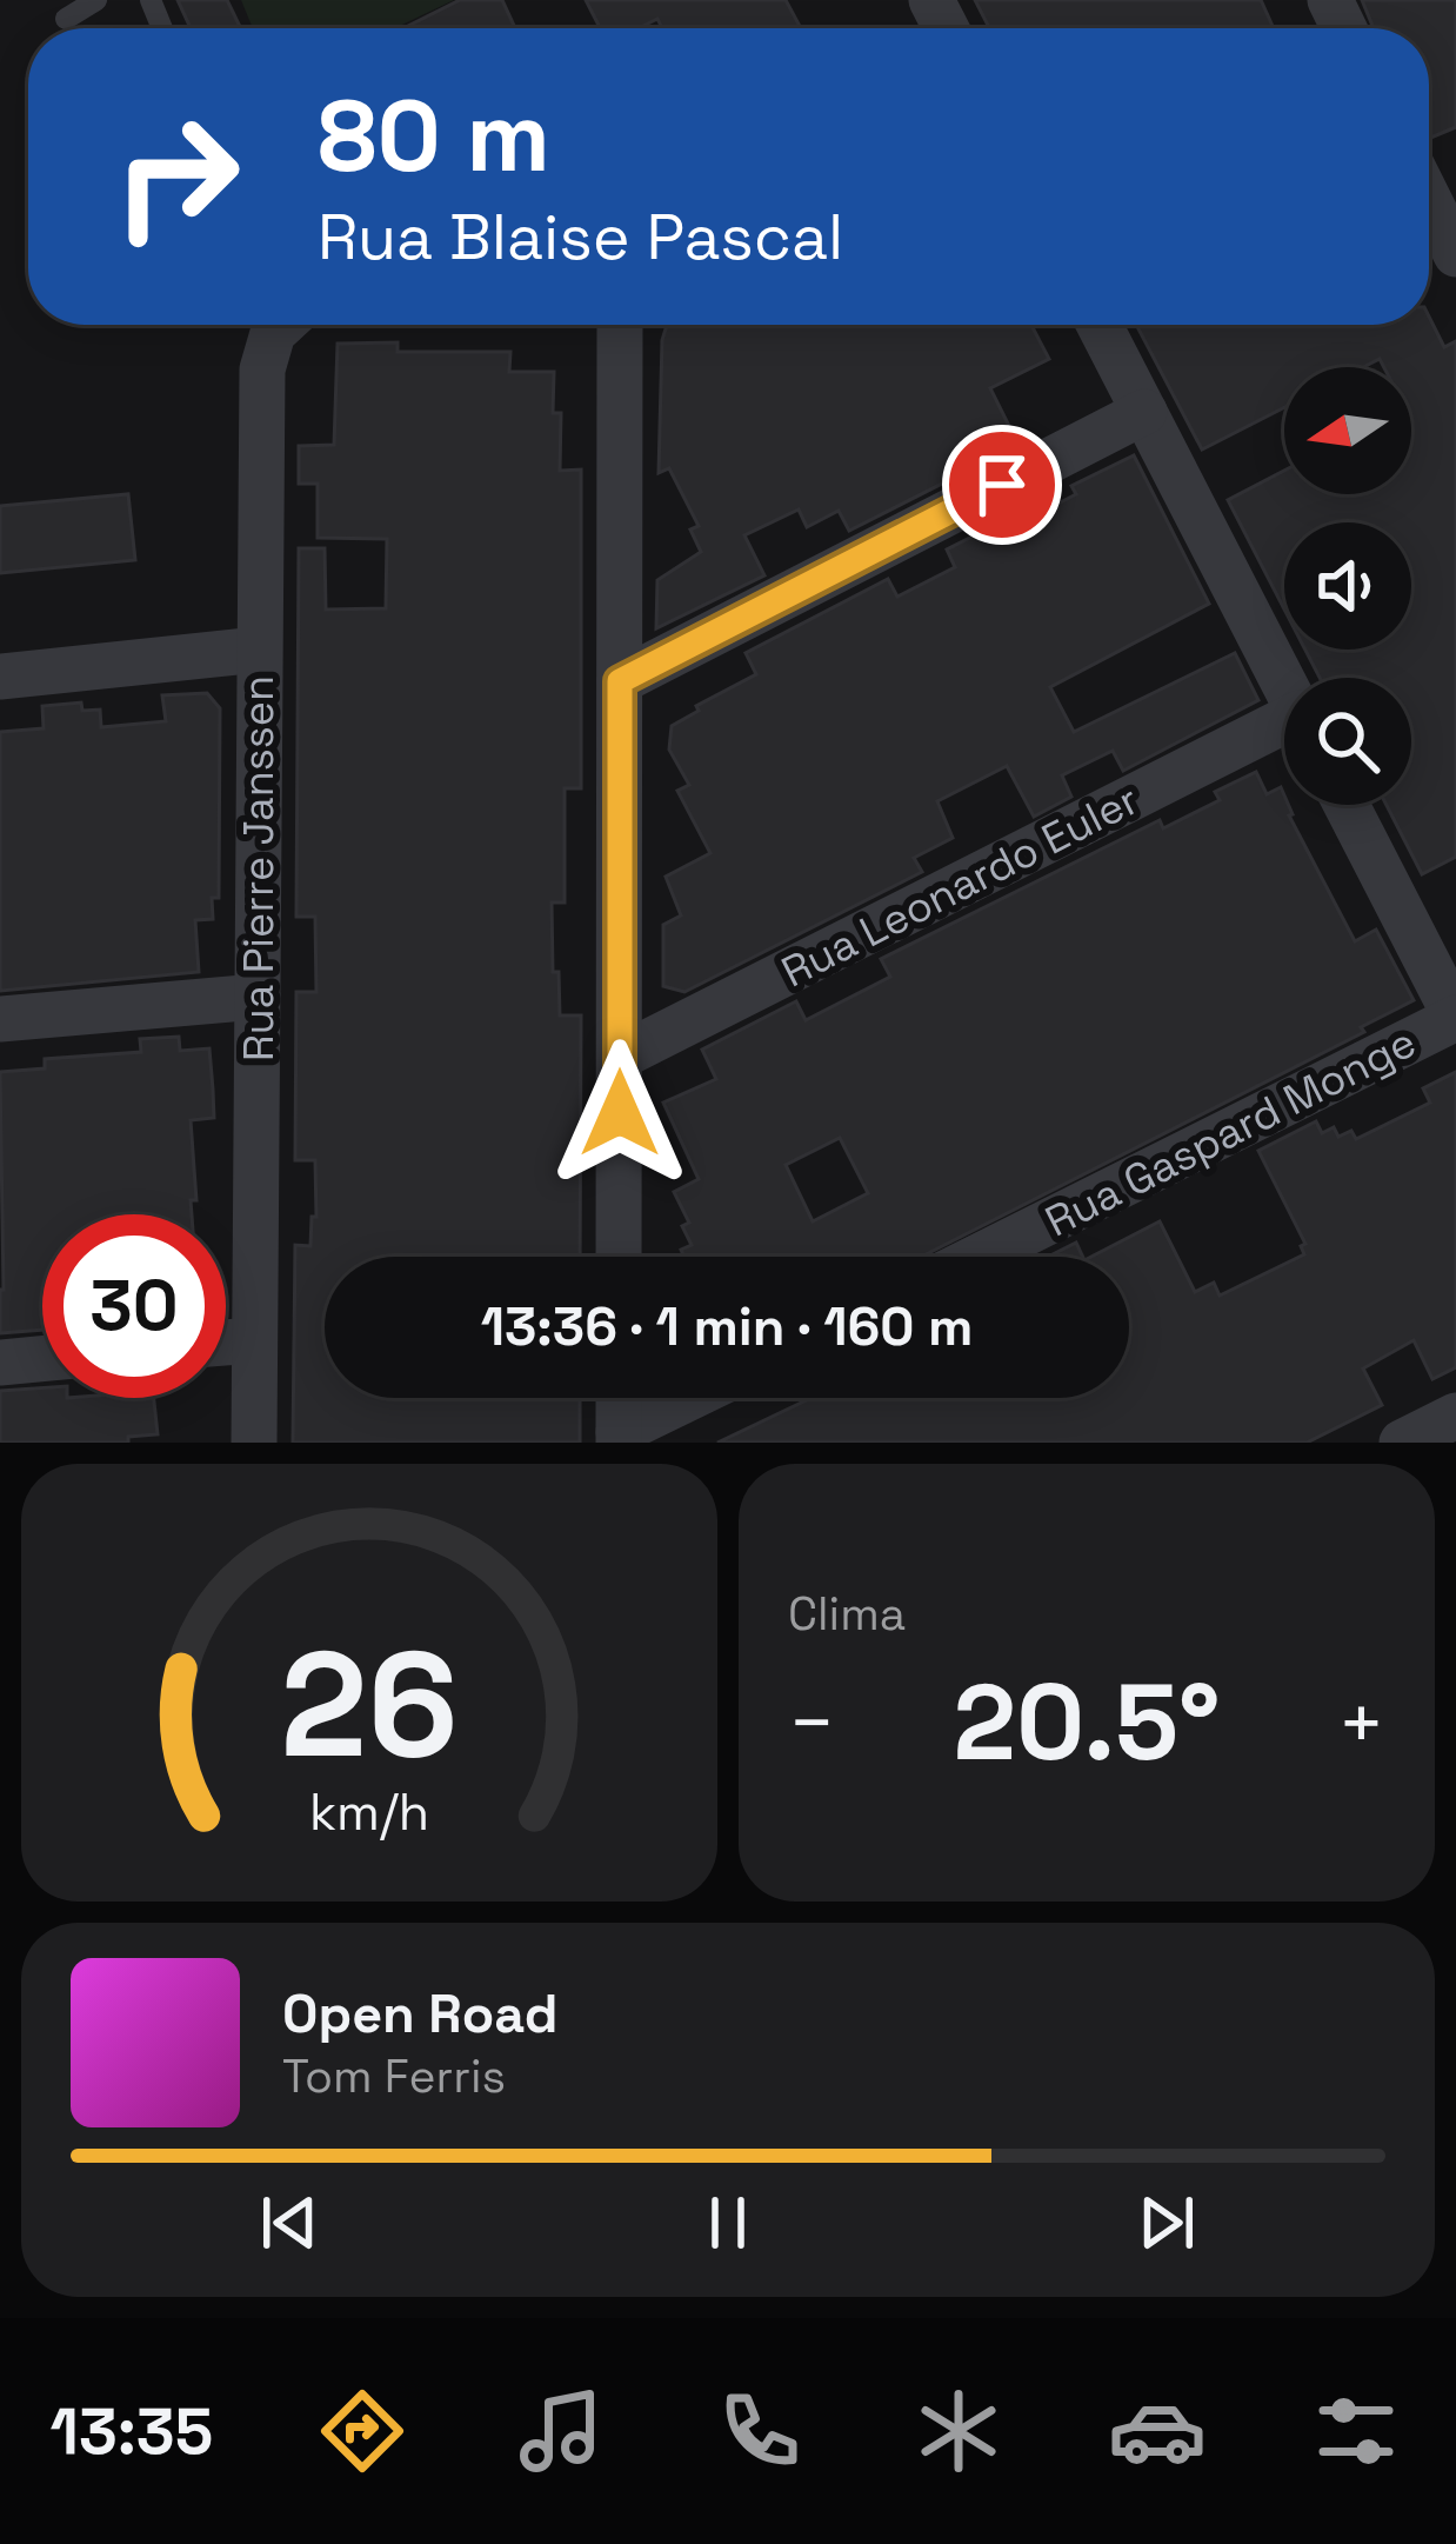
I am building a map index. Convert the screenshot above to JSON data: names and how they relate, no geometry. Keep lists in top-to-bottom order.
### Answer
{
  "streets": {
    "street": ["Rua Pierre Janssen", "Rua Leonardo Euler", "Rua Gaspard Monge"]
  },
  "north": "left",
  "page": {
    "turn": ["80 m", "Rua Blaise Pascal"],
    "limit": "30",
    "trip": "13:36 · 1 min · 160 m",
    "tile": "Clima",
    "heat": ["−", "20.5°", "+"],
    "song": ["Open Road", "Tom Ferris"],
    "tabs": "13:35",
    "gauge": ["26", "km/h"]
  }
}
